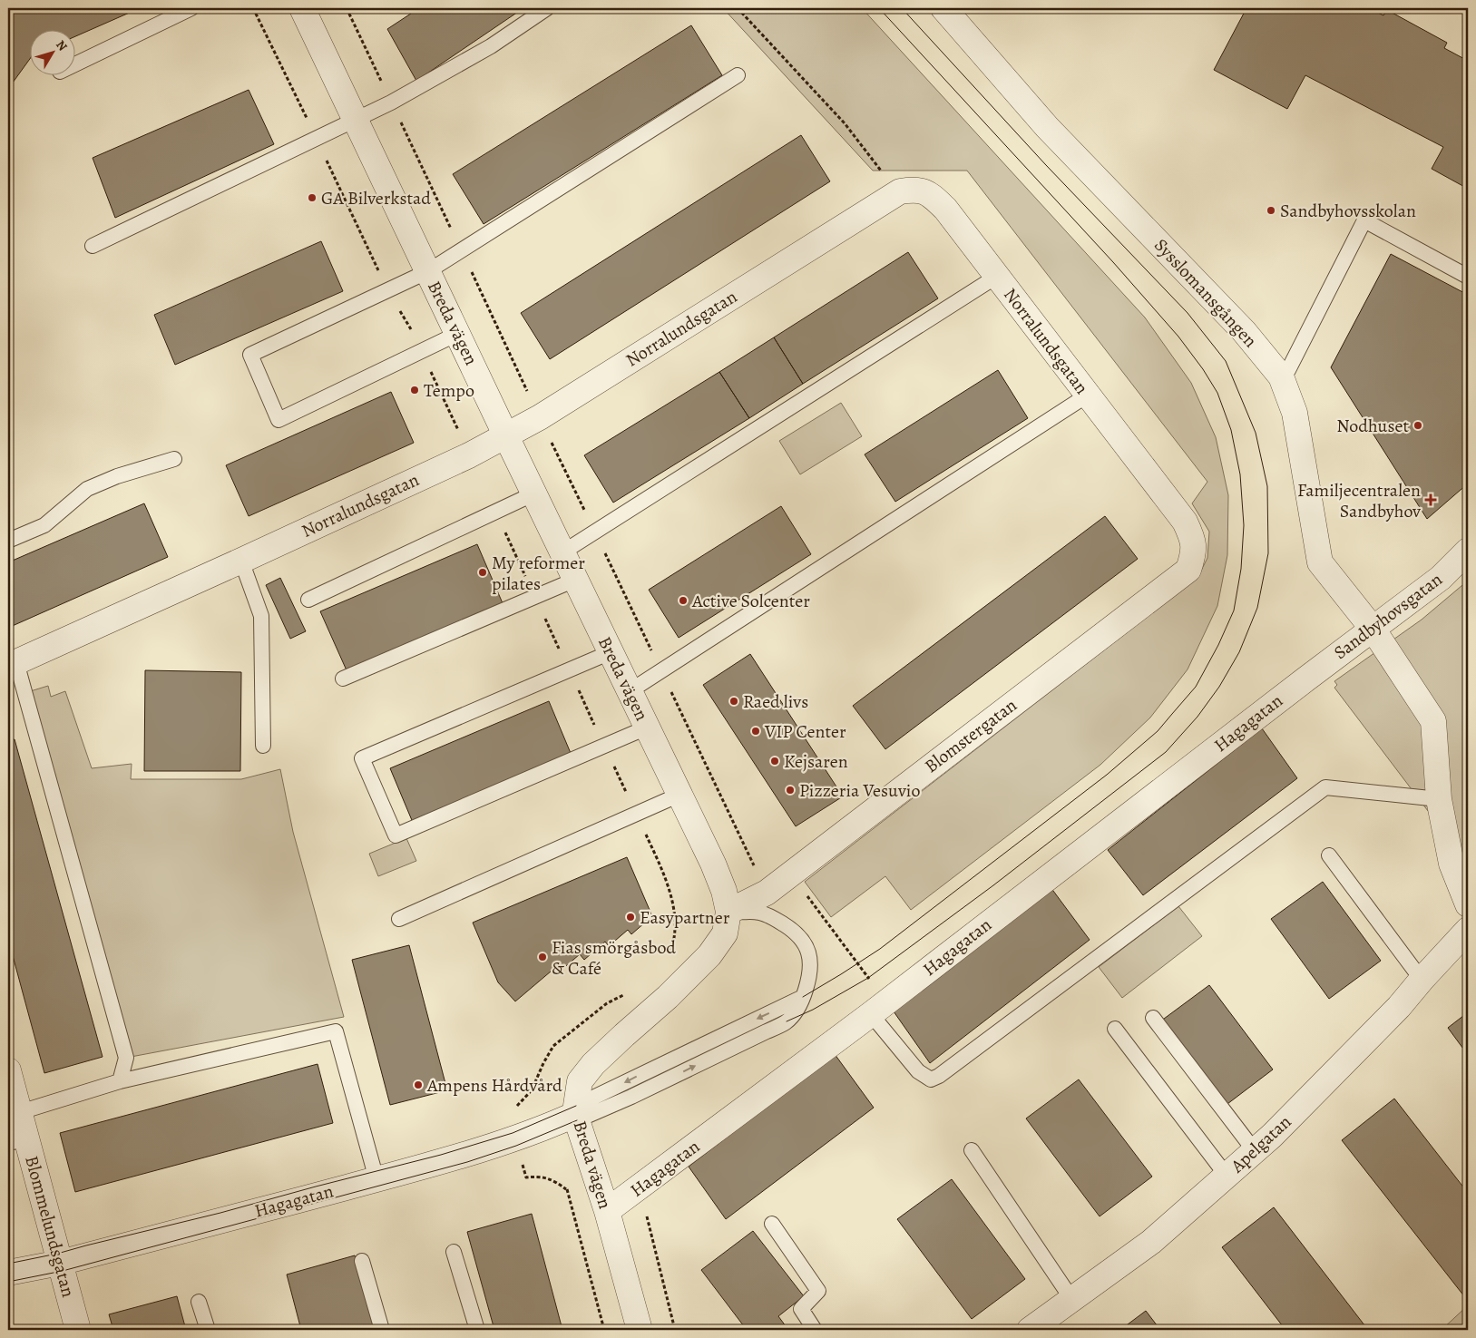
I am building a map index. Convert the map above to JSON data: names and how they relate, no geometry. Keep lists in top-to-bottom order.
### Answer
{
  "streets": {
    "street": [
      "Sysslomansgången",
      "Breda vägen",
      "Norralundsgatan",
      "Sandbyhovsgatan",
      "Hagagatan",
      "Blomstergatan",
      "Apelgatan",
      "Blommelundsgatan"
    ]
  },
  "crossings": [
    ["Sysslomansgången", "Sandbyhovsgatan"],
    ["Breda vägen", "Norralundsgatan"],
    ["Breda vägen", "Hagagatan"],
    ["Breda vägen", "Blomstergatan"],
    ["Norralundsgatan", "Blomstergatan"],
    ["Sandbyhovsgatan", "Hagagatan"],
    ["Hagagatan", "Blommelundsgatan"]
  ],
  "places": {
    "other": [
      "GA Bilverkstad",
      "Sandbyhovsskolan",
      "Tempo",
      "Nodhuset",
      "My reformer pilates",
      "Active Solcenter",
      "Raed livs",
      "VIP Center",
      "Kejsaren",
      "Pizzeria Vesuvio",
      "Easypartner",
      "Fias smörgåsbod & Café",
      "Ampens Hårdvård"
    ],
    "health": ["Familjecentralen Sandbyhov"]
  },
  "north": "top right"
}
